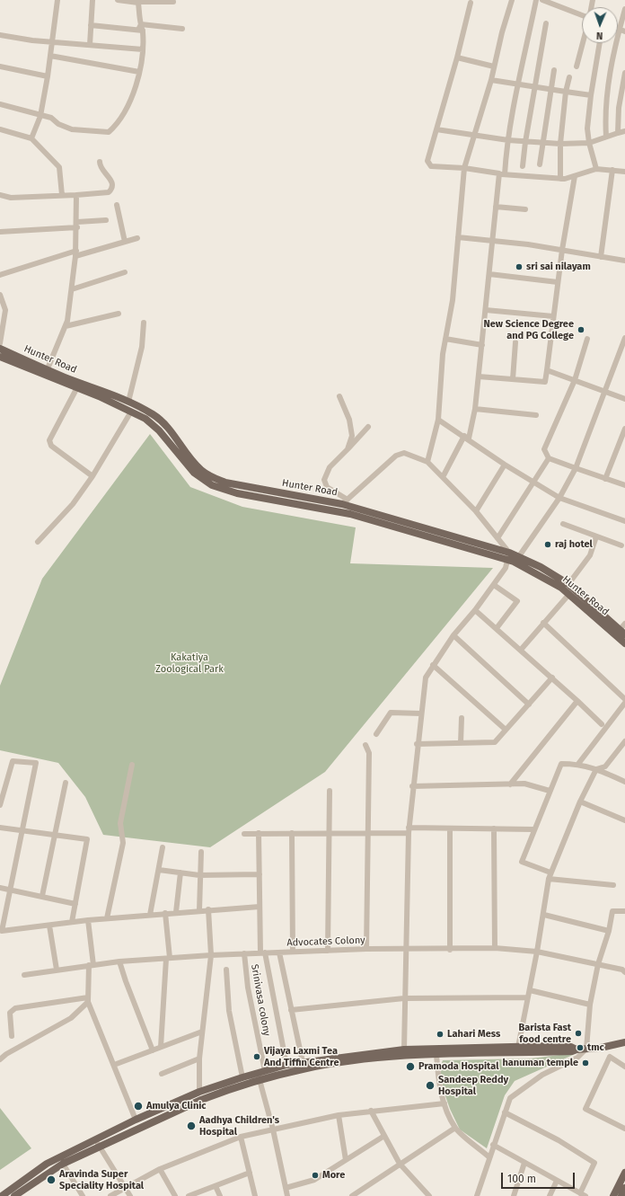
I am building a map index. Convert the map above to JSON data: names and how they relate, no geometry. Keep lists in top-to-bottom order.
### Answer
{
  "streets": {
    "main road": ["Hunter Road"],
    "street": ["Advocates Colony", "Srinivasa colony"]
  },
  "crossings": [
    ["Advocates Colony", "Srinivasa colony"]
  ],
  "parks": ["Kakatiya Zoological Park"],
  "places": [
    "sri sai nilayam",
    "New Science Degree and PG College",
    "raj hotel",
    "Barista Fast food centre",
    "Lahari Mess",
    "tmc",
    "Vijaya Laxmi Tea And Tiffin Centre",
    "hanuman temple",
    "Pramoda Hospital",
    "Sandeep Reddy Hospital",
    "Amulya Clinic",
    "Aadhya Children's Hospital",
    "More",
    "Aravinda Super Speciality Hospital"
  ],
  "scale_bar": "100 m",
  "north": "bottom"
}
